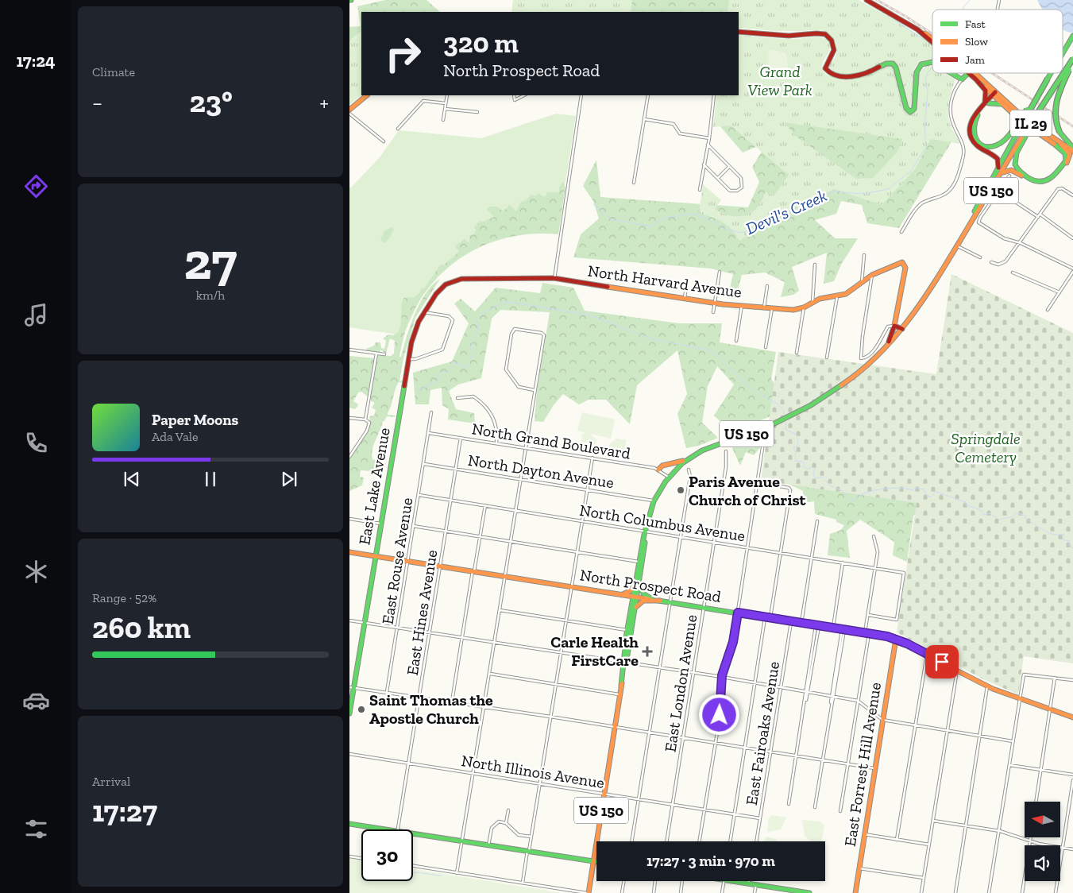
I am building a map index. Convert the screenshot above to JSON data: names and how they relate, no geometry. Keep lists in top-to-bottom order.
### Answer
{
  "streets": {
    "main road": [
      "IL 29",
      "US 150",
      "North Harvard Avenue",
      "East Lake Avenue",
      "North Prospect Road",
      "East Forrest Hill Avenue"
    ],
    "street": [
      "North Grand Boulevard",
      "North Dayton Avenue",
      "North Columbus Avenue",
      "East Rouse Avenue",
      "East Hines Avenue",
      "East London Avenue",
      "East Fairoaks Avenue",
      "North Illinois Avenue"
    ]
  },
  "crossings": [
    ["US 150", "North Grand Boulevard"],
    ["US 150", "North Dayton Avenue"],
    ["US 150", "North Columbus Avenue"],
    ["US 150", "North Prospect Road"],
    ["US 150", "North Illinois Avenue"],
    ["North Harvard Avenue", "East Lake Avenue"],
    ["North Grand Boulevard", "East Rouse Avenue"],
    ["North Grand Boulevard", "East Hines Avenue"],
    ["North Dayton Avenue", "East Rouse Avenue"],
    ["North Dayton Avenue", "East Hines Avenue"],
    ["East Lake Avenue", "North Prospect Road"],
    ["North Columbus Avenue", "East Rouse Avenue"],
    ["North Columbus Avenue", "East Hines Avenue"],
    ["North Columbus Avenue", "East London Avenue"],
    ["East Rouse Avenue", "North Prospect Road"],
    ["North Prospect Road", "East Hines Avenue"],
    ["North Prospect Road", "East London Avenue"],
    ["North Prospect Road", "East Fairoaks Avenue"],
    ["North Prospect Road", "East Forrest Hill Avenue"],
    ["East Hines Avenue", "North Illinois Avenue"],
    ["East London Avenue", "North Illinois Avenue"],
    ["East Fairoaks Avenue", "North Illinois Avenue"]
  ],
  "water": ["Devil's Creek"],
  "parks": ["Grand View Park", "Springdale Cemetery"],
  "places": {
    "other": ["Paris Avenue Church of Christ", "Saint Thomas the Apostle Church"],
    "health": ["Carle Health FirstCare"]
  },
  "legend": ["Fast", "Slow", "Jam"],
  "north": "left",
  "page": {
    "tabs": "17:24",
    "tile": [
      "Climate",
      ["27", "km/h"],
      ["Range · 52%", "260 km"],
      ["Arrival", "17:27"]
    ],
    "turn": ["320 m", "North Prospect Road"],
    "heat": ["−", "23°", "+"],
    "song": ["Paper Moons", "Ada Vale"],
    "limit": "30",
    "trip": "17:27 · 3 min · 970 m"
  }
}
